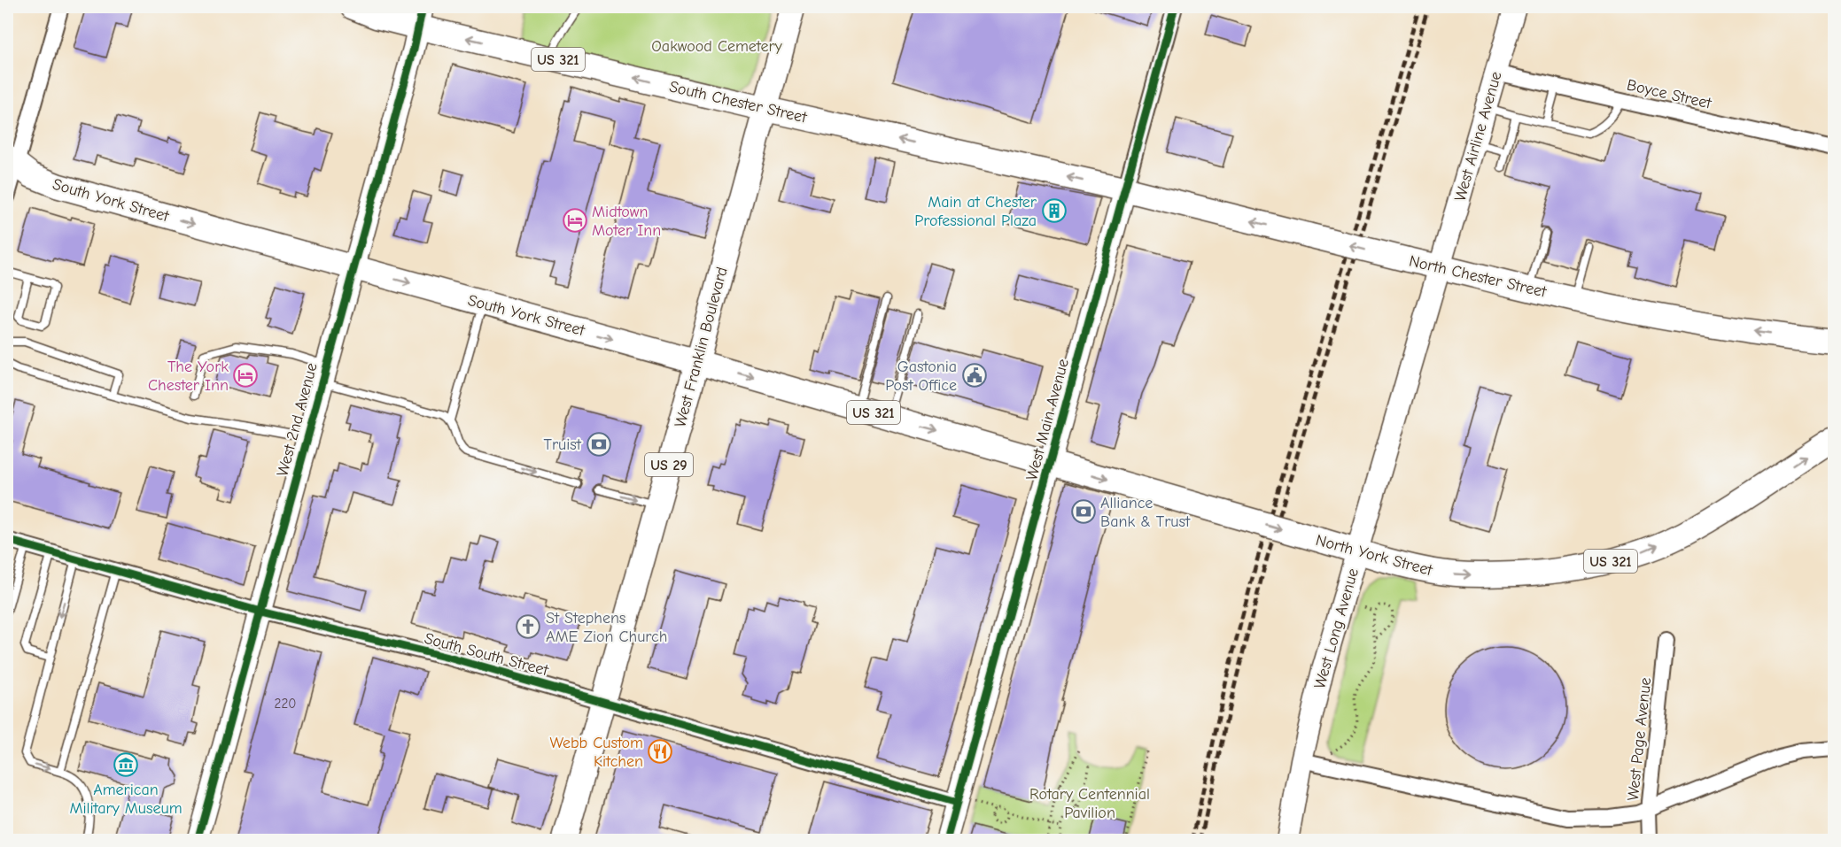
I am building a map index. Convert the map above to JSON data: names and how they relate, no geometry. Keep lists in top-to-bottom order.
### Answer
{
  "streets": {
    "main road": [
      "US 321",
      "South Chester Street",
      "South York Street",
      "North Chester Street",
      "West Franklin Boulevard",
      "US 29",
      "North York Street"
    ],
    "street": [
      "Boyce Street",
      "West Airline Avenue",
      "West 2nd Avenue",
      "West Main Avenue",
      "West Long Avenue",
      "South South Street",
      "West Page Avenue"
    ]
  },
  "crossings": [
    ["Boyce Street", "West Airline Avenue"],
    ["South Chester Street", "North Chester Street"],
    ["South Chester Street", "West Franklin Boulevard"],
    ["South Chester Street", "West 2nd Avenue"],
    ["South Chester Street", "West Main Avenue"],
    ["West Airline Avenue", "North Chester Street"],
    ["West Airline Avenue", "West Long Avenue"],
    ["South York Street", "West Franklin Boulevard"],
    ["South York Street", "West 2nd Avenue"],
    ["South York Street", "West Main Avenue"],
    ["South York Street", "North York Street"],
    ["North Chester Street", "West Main Avenue"],
    ["North Chester Street", "West Long Avenue"],
    ["West Franklin Boulevard", "South South Street"],
    ["West 2nd Avenue", "South South Street"],
    ["West Main Avenue", "North York Street"],
    ["West Main Avenue", "South South Street"],
    ["North York Street", "West Long Avenue"]
  ],
  "one_way": [
    "South Chester Street",
    "South York Street",
    "North Chester Street",
    "North York Street"
  ],
  "parks": ["Oakwood Cemetery", "Rotary Centennial Pavilion"],
  "places": {
    "building": ["Main at Chester Professional Plaza"],
    "hotel": ["Midtown Moter Inn", "The York Chester Inn"],
    "public building": ["Gastonia Post Office"],
    "bank": ["Truist", "Alliance Bank & Trust"],
    "church": ["St Stephens AME Zion Church"],
    "restaurant": ["Webb Custom Kitchen"],
    "museum": ["American Military Museum"]
  },
  "house_numbers": ["220"]
}
